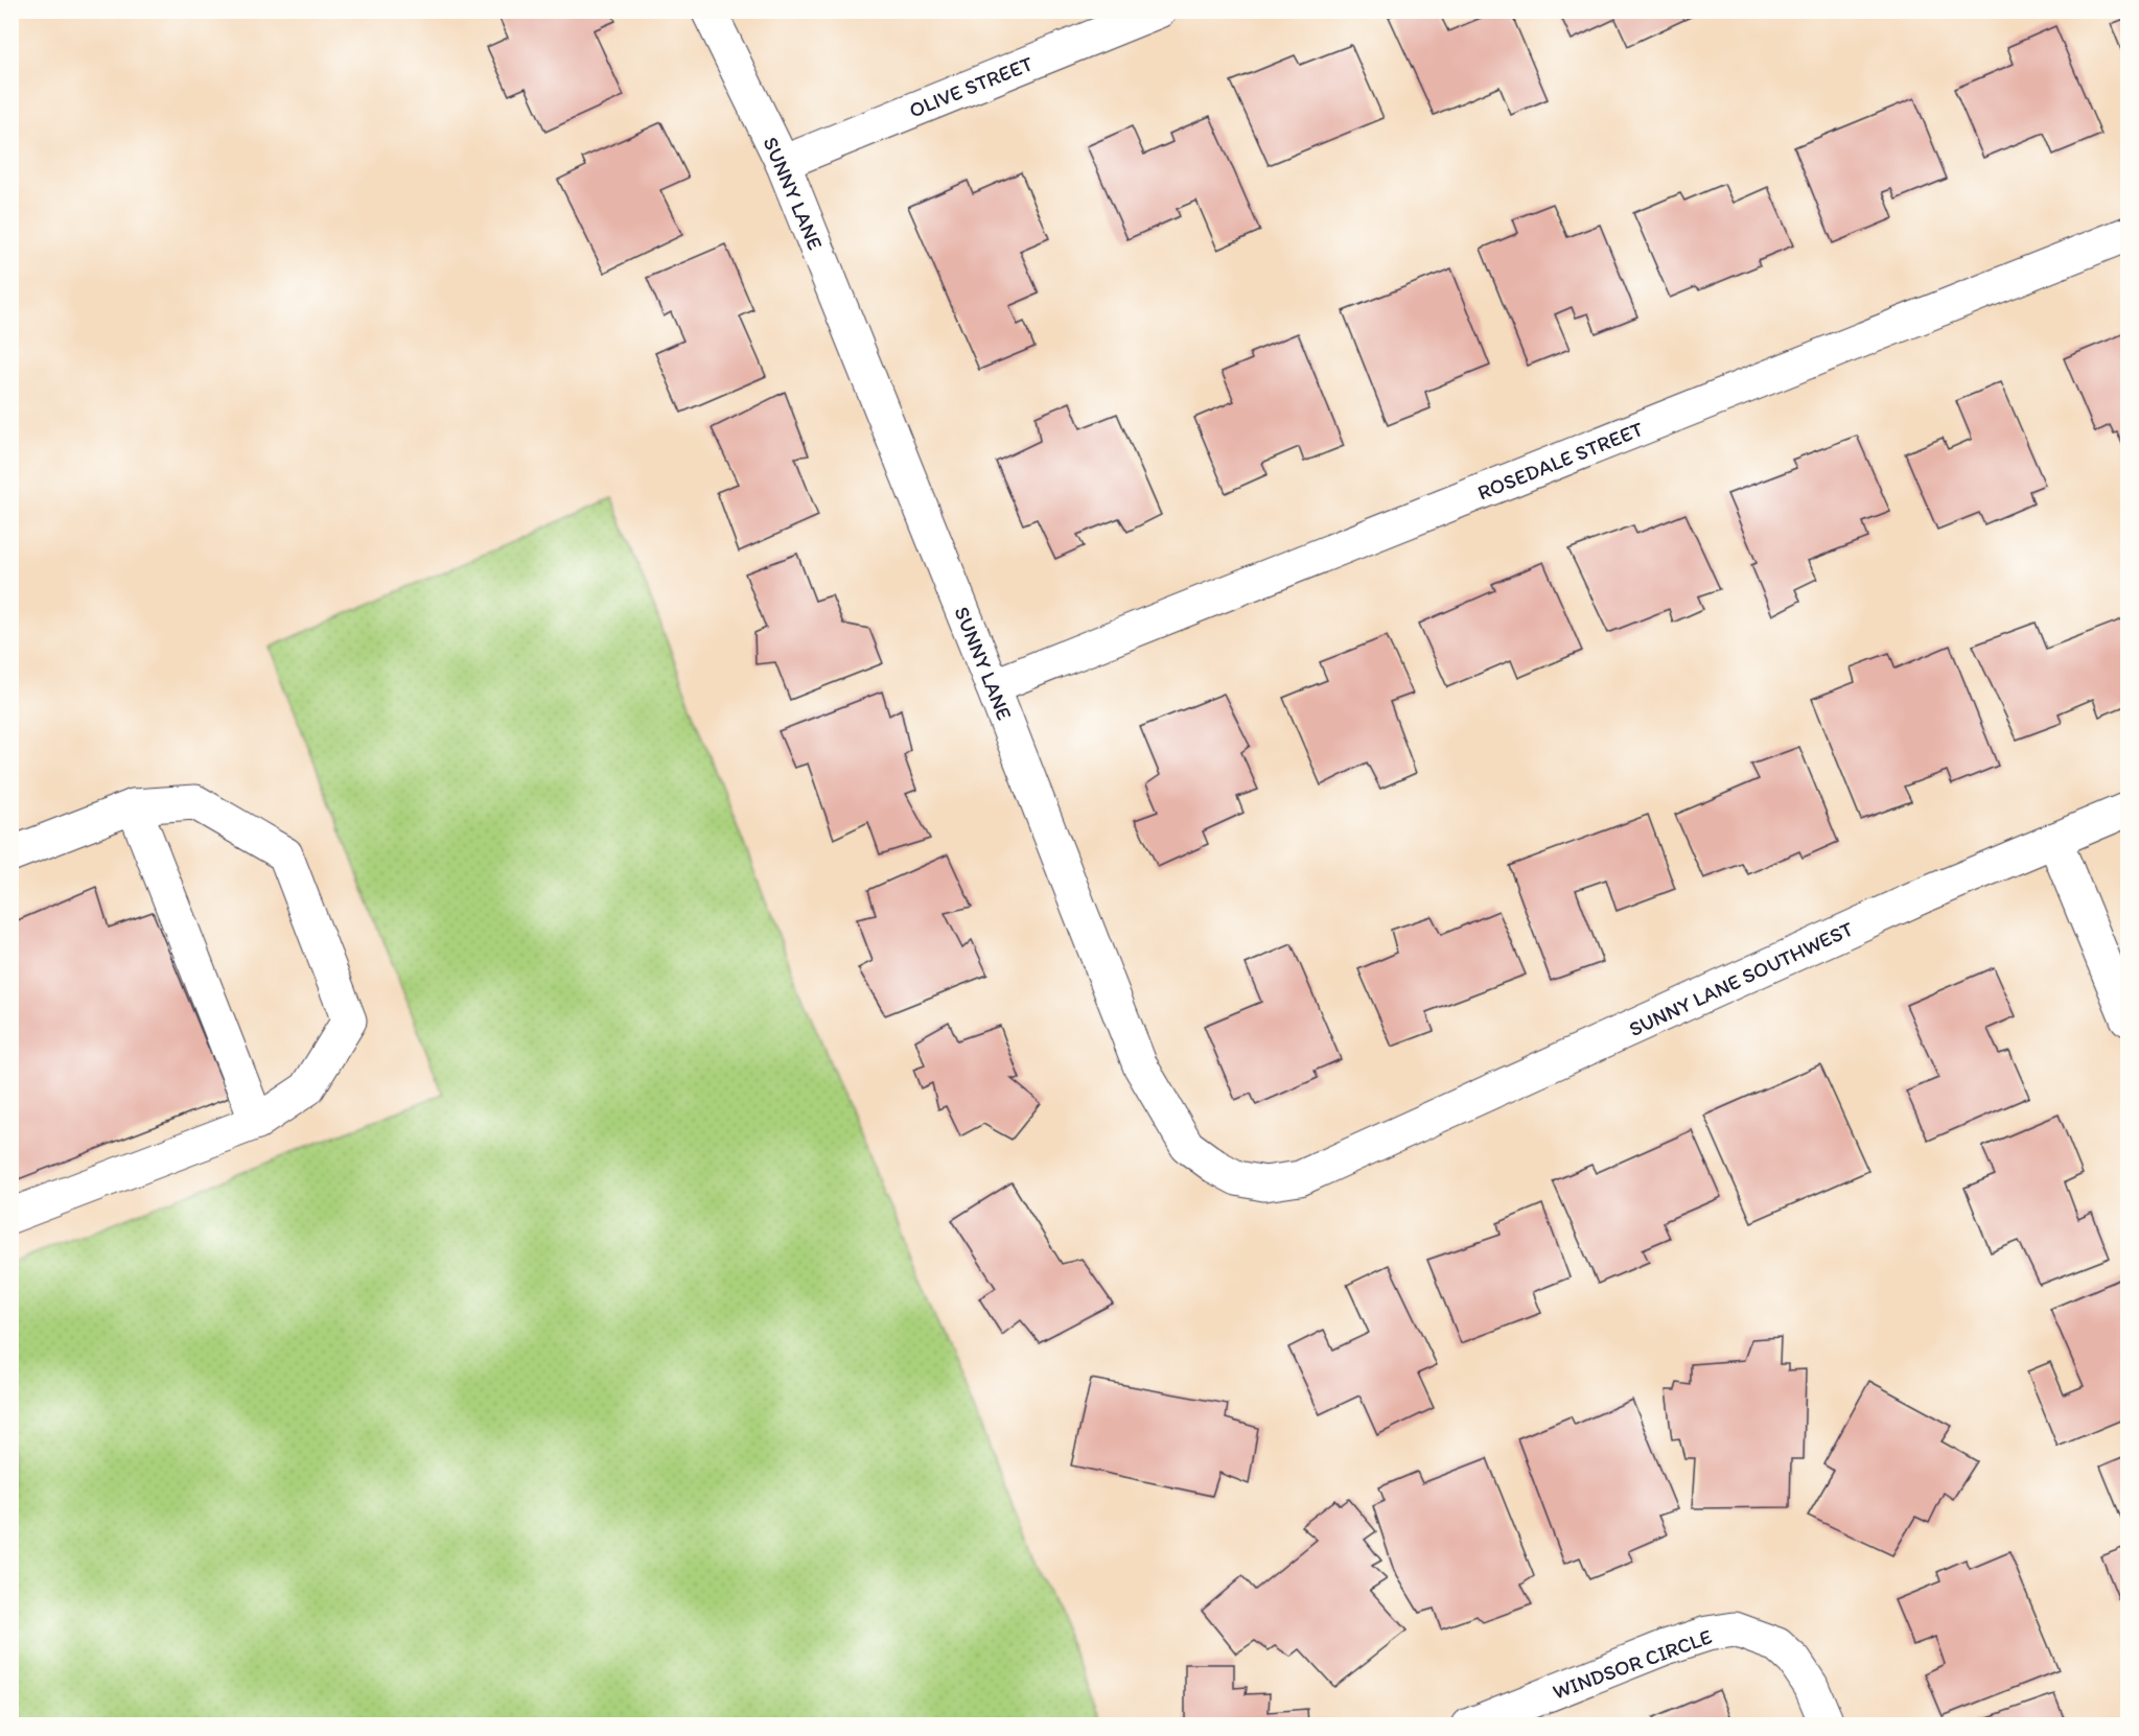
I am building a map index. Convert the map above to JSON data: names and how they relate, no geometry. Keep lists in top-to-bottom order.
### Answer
{
  "streets": {
    "street": [
      "OLIVE STREET",
      "SUNNY LANE",
      "ROSEDALE STREET",
      "SUNNY LANE SOUTHWEST",
      "WINDSOR CIRCLE"
    ]
  },
  "crossings": [
    ["OLIVE STREET", "SUNNY LANE"],
    ["SUNNY LANE", "ROSEDALE STREET"],
    ["SUNNY LANE", "SUNNY LANE SOUTHWEST"]
  ]
}
